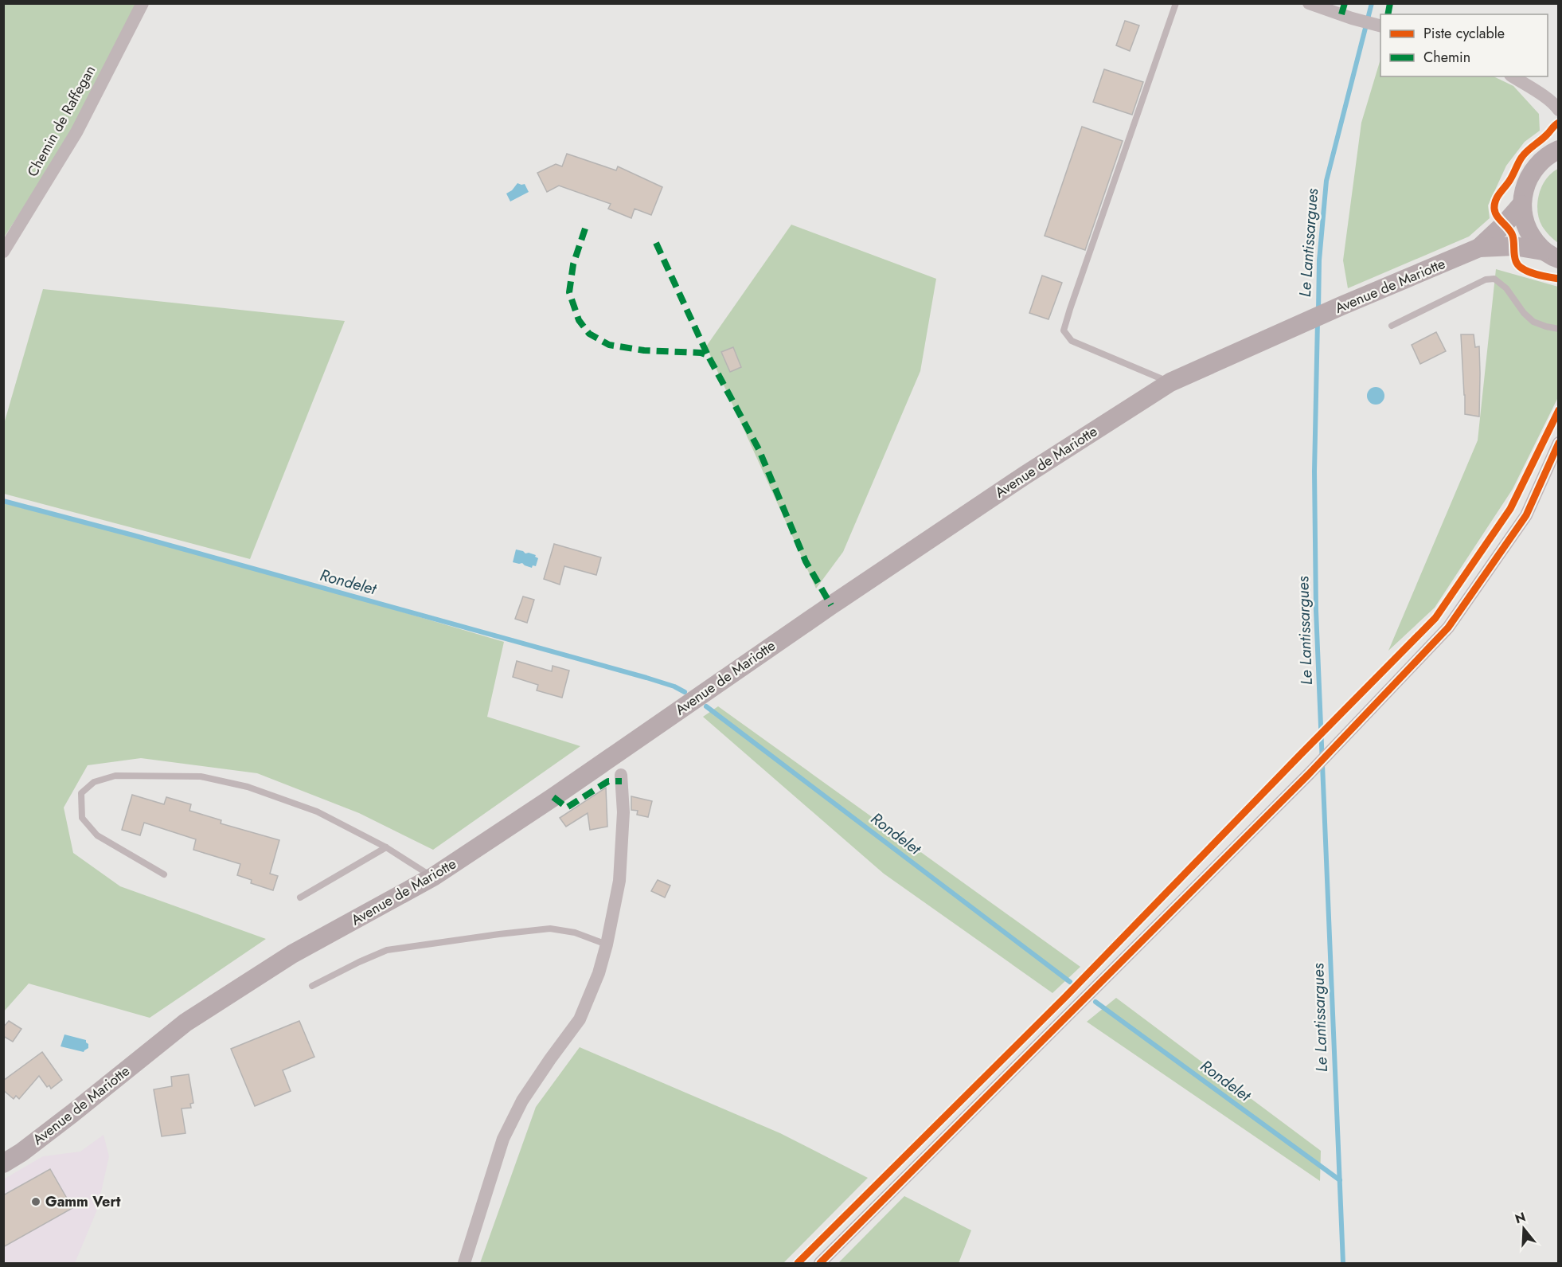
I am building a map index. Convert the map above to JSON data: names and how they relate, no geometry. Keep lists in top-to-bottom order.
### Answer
{
  "streets": {
    "main road": ["Avenue de Mariotte"],
    "street": ["Chemin de Raffegan"]
  },
  "water": ["Le Lantissargues", "Rondelet"],
  "places": ["Gamm Vert"],
  "legend": ["Piste cyclable", "Chemin"],
  "north": "top"
}
